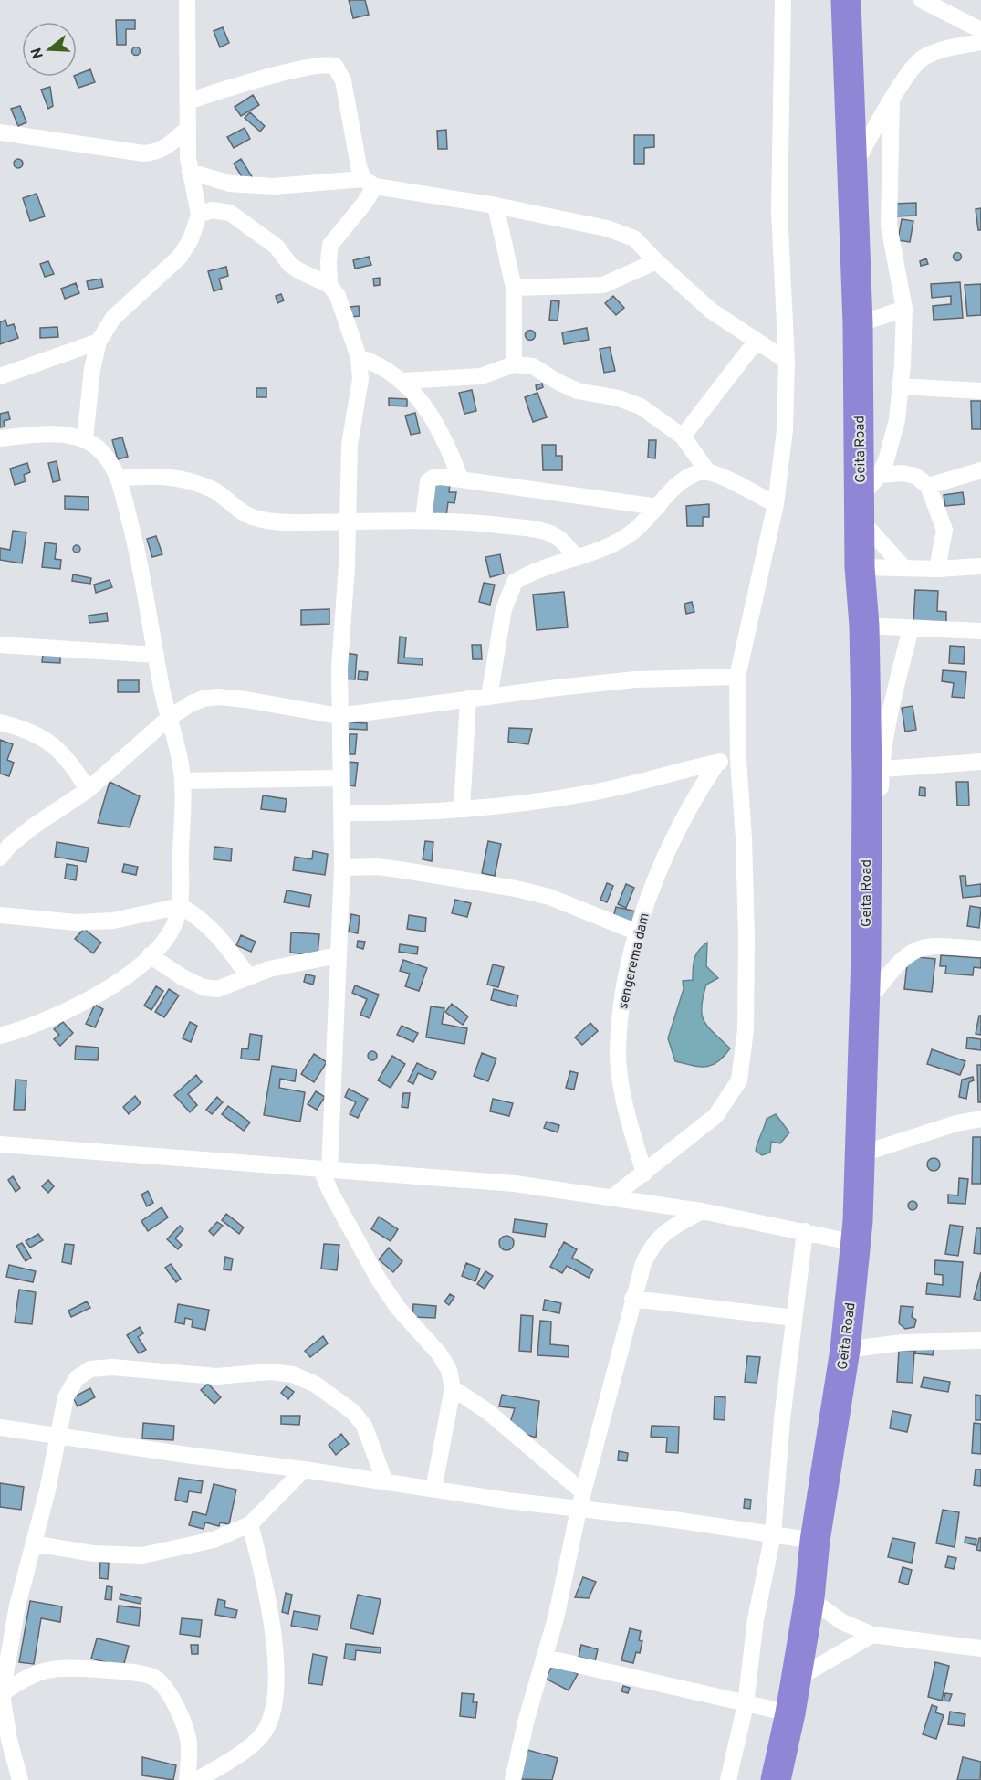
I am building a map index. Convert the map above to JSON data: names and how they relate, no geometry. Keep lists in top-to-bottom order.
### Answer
{
  "streets": {
    "highway": ["Geita Road"],
    "street": ["sengerema dam"]
  },
  "north": "left"
}
